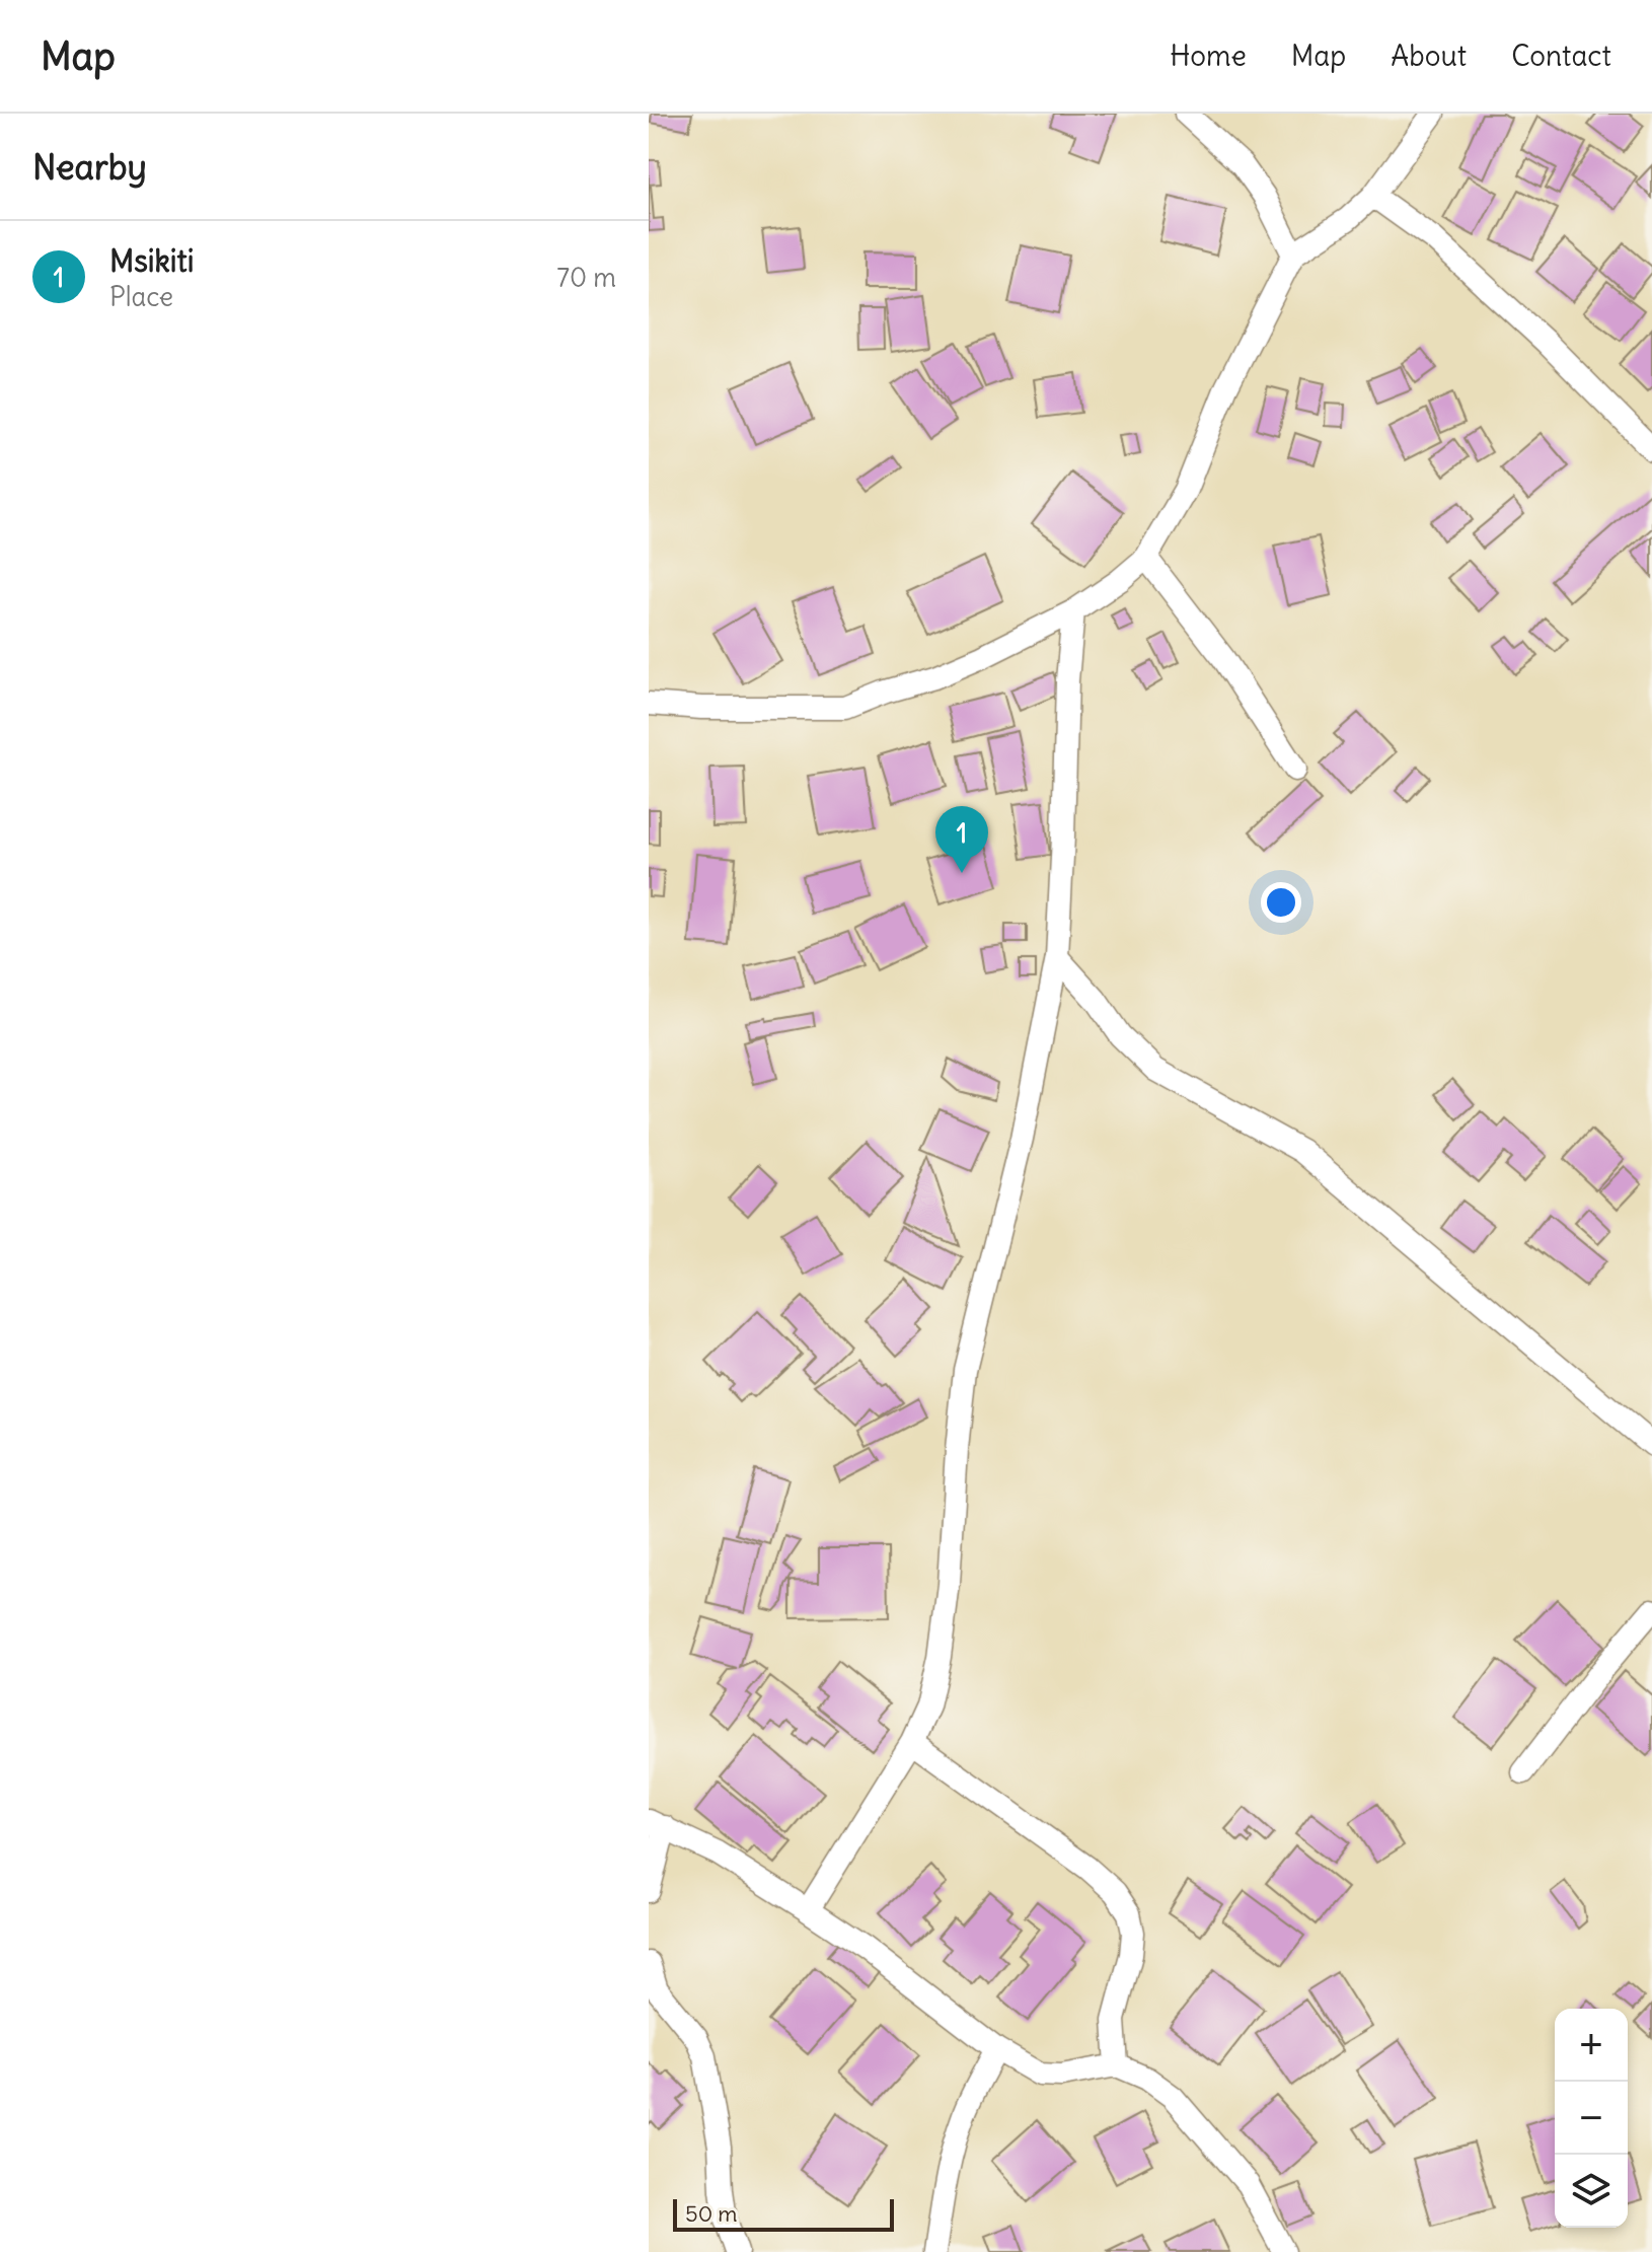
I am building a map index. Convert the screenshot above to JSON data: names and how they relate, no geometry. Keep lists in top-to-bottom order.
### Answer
{
  "scale_bar": "50 m",
  "page": {
    "header": "Map",
    "nav": [
      "Home",
      "Map",
      "About",
      "Contact"
    ],
    "heading": "Nearby",
    "list": [
      {
        "mark": "1",
        "name": "Msikiti",
        "note": "Place",
        "value": "70 m"
      }
    ],
    "pins": "1",
    "map_buttons": ["+", "−"],
    "scale": "50 m"
  }
}
